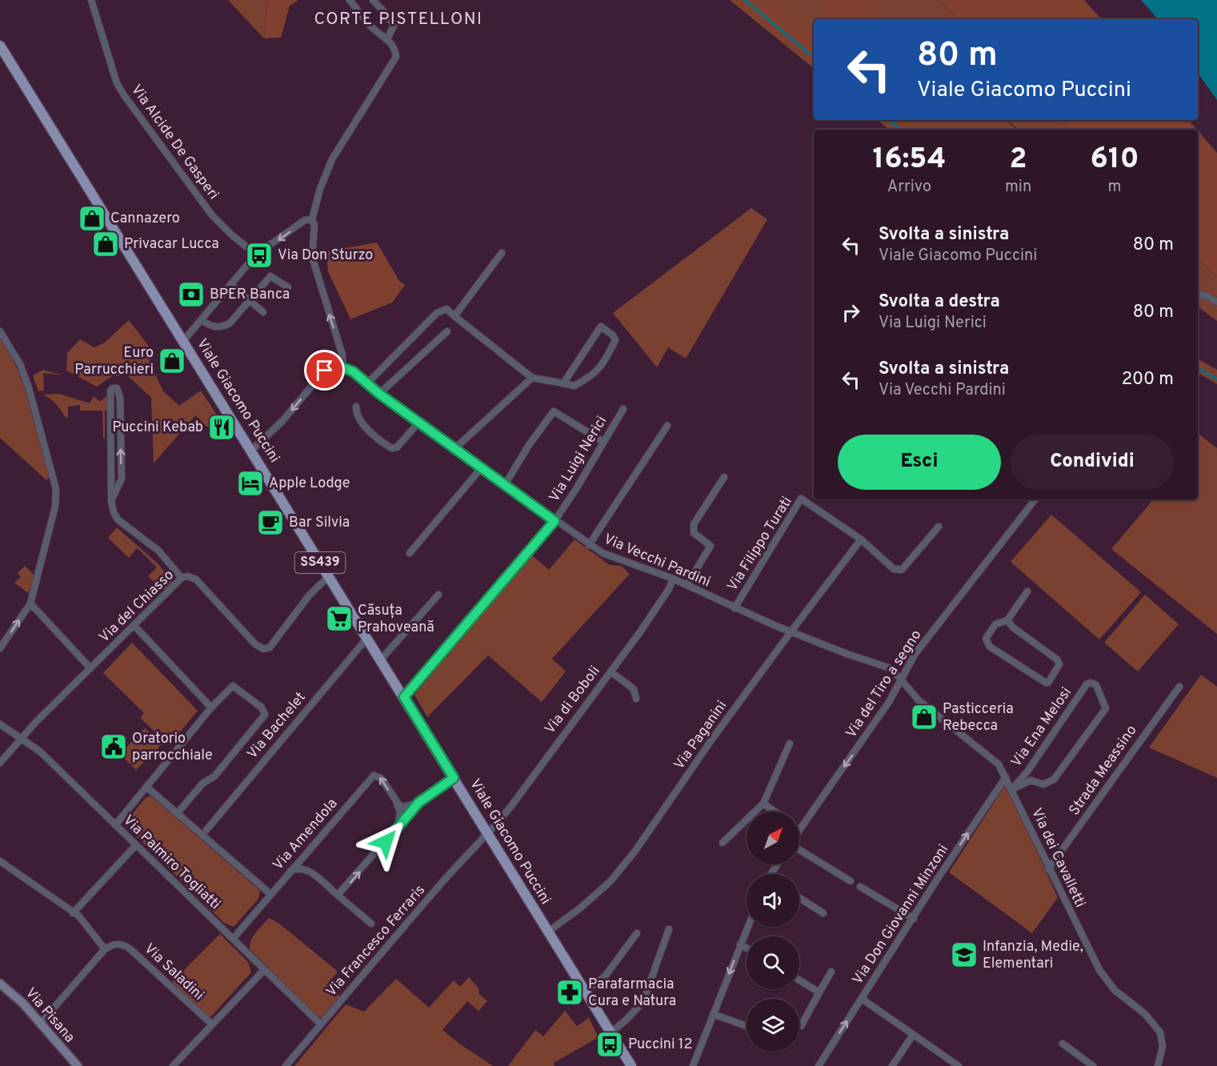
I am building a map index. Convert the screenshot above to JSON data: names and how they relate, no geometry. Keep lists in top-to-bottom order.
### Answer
{
  "streets": {
    "main road": ["Viale Giacomo Puccini", "SS439", "Via Pisana"],
    "street": [
      "Via Alcide De Gasperi",
      "Via Luigi Nerici",
      "Via Filippo Turati",
      "Via Vecchi Pardini",
      "Via del Chiasso",
      "Via del Tiro a segno",
      "Via di Boboli",
      "Via Bachelet",
      "Via Ena Melosi",
      "Via Paganini",
      "Strada Meassino",
      "Via Amendola",
      "Via dei Cavalletti",
      "Via Palmiro Togliatti",
      "Via Don Giovanni Minzoni",
      "Via Francesco Ferraris",
      "Via Saladini"
    ]
  },
  "crossings": [
    ["Viale Giacomo Puccini", "Via Luigi Nerici"],
    ["Viale Giacomo Puccini", "Via del Chiasso"],
    ["Viale Giacomo Puccini", "Via di Boboli"],
    ["Viale Giacomo Puccini", "Via Bachelet"],
    ["Viale Giacomo Puccini", "Via Paganini"],
    ["Viale Giacomo Puccini", "Via Francesco Ferraris"],
    ["Via Luigi Nerici", "Via Vecchi Pardini"],
    ["Via Filippo Turati", "Via Vecchi Pardini"],
    ["Via Filippo Turati", "Via Paganini"],
    ["Via Vecchi Pardini", "Via del Tiro a segno"],
    ["Via Vecchi Pardini", "Via di Boboli"],
    ["Via Vecchi Pardini", "Via Paganini"],
    ["Via Vecchi Pardini", "Via dei Cavalletti"],
    ["Via del Chiasso", "Via Palmiro Togliatti"],
    ["Via del Tiro a segno", "Via dei Cavalletti"],
    ["Via di Boboli", "Via Francesco Ferraris"],
    ["Via Ena Melosi", "Via dei Cavalletti"],
    ["Strada Meassino", "Via dei Cavalletti"],
    ["Via Amendola", "Via Palmiro Togliatti"],
    ["Via dei Cavalletti", "Via Don Giovanni Minzoni"],
    ["Via Palmiro Togliatti", "Via Francesco Ferraris"]
  ],
  "one_way": ["Via del Tiro a segno", "Via Don Giovanni Minzoni"],
  "districts": ["CORTE PISTELLONI"],
  "places": {
    "shop": [
      "Cannazero",
      "Privacar Lucca",
      "Euro Parrucchieri",
      "Pasticceria Rebecca"
    ],
    "bus stop": ["Via Don Sturzo", "Puccini 12"],
    "bank": ["BPER Banca"],
    "restaurant": ["Puccini Kebab"],
    "hotel": ["Apple Lodge"],
    "cafe": ["Bar Silvia"],
    "supermarket": ["Căsuța Prahoveană"],
    "public building": ["Oratorio parrocchiale"],
    "school or university": ["Infanzia, Medie, Elementari"],
    "pharmacy": ["Parafarmacia Cura e Natura"]
  },
  "north": "top right",
  "page": {
    "turn": ["80 m", "Viale Giacomo Puccini"],
    "eta": [
      "16:54",
      "Arrivo",
      "2",
      "min",
      "610",
      "m"
    ],
    "list": [
      {
        "name": "Svolta a sinistra",
        "note": "Viale Giacomo Puccini",
        "value": "80 m"
      },
      {
        "name": "Svolta a destra",
        "note": "Via Luigi Nerici",
        "value": "80 m"
      },
      {
        "name": "Svolta a sinistra",
        "note": "Via Vecchi Pardini",
        "value": "200 m"
      }
    ],
    "buttons": ["Esci", "Condividi"]
  }
}
